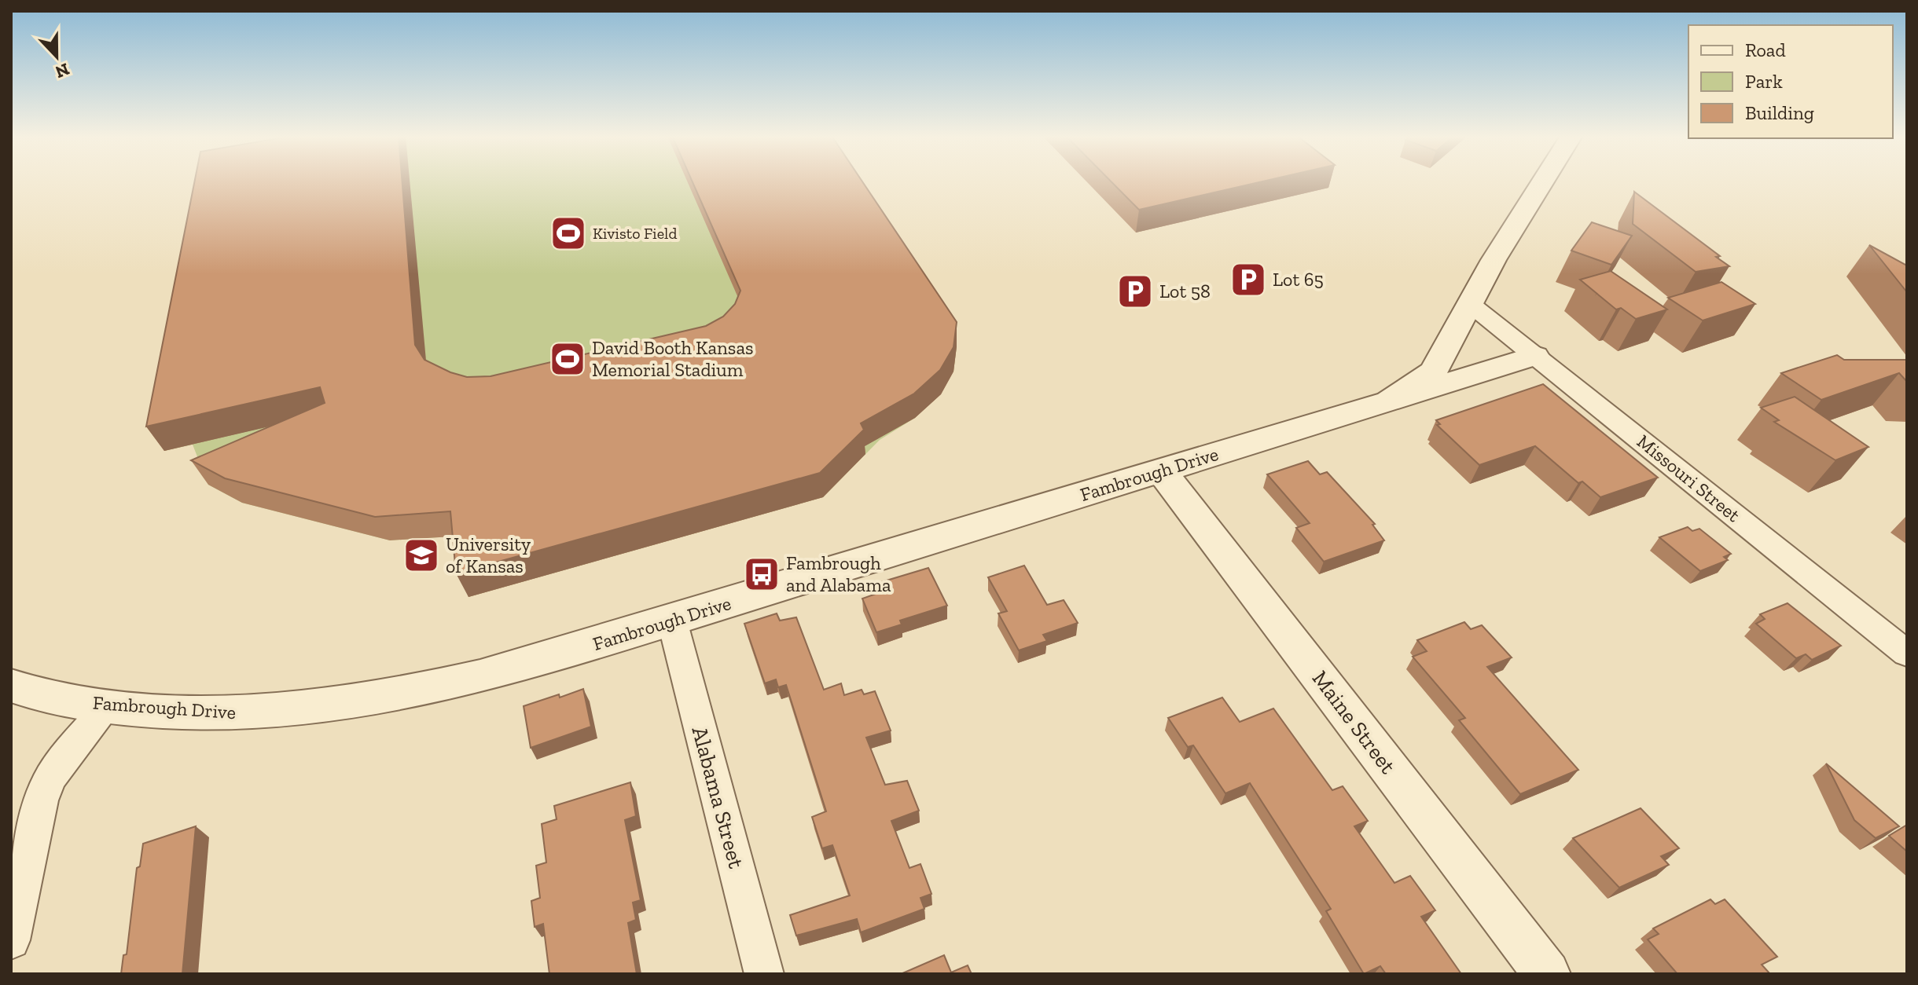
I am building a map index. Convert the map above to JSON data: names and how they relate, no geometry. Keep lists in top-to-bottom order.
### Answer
{
  "streets": {
    "street": [
      "Fambrough Drive",
      "Missouri Street",
      "Maine Street",
      "Alabama Street"
    ]
  },
  "crossings": [
    ["Fambrough Drive", "Missouri Street"],
    ["Fambrough Drive", "Maine Street"],
    ["Fambrough Drive", "Alabama Street"]
  ],
  "places": {
    "sports": ["Kivisto Field", "David Booth Kansas Memorial Stadium"],
    "parking": ["Lot 65", "Lot 58"],
    "school or university": ["University of Kansas"],
    "bus stop": ["Fambrough and Alabama"]
  },
  "legend": ["Road", "Park", "Building"],
  "north": "bottom"
}
